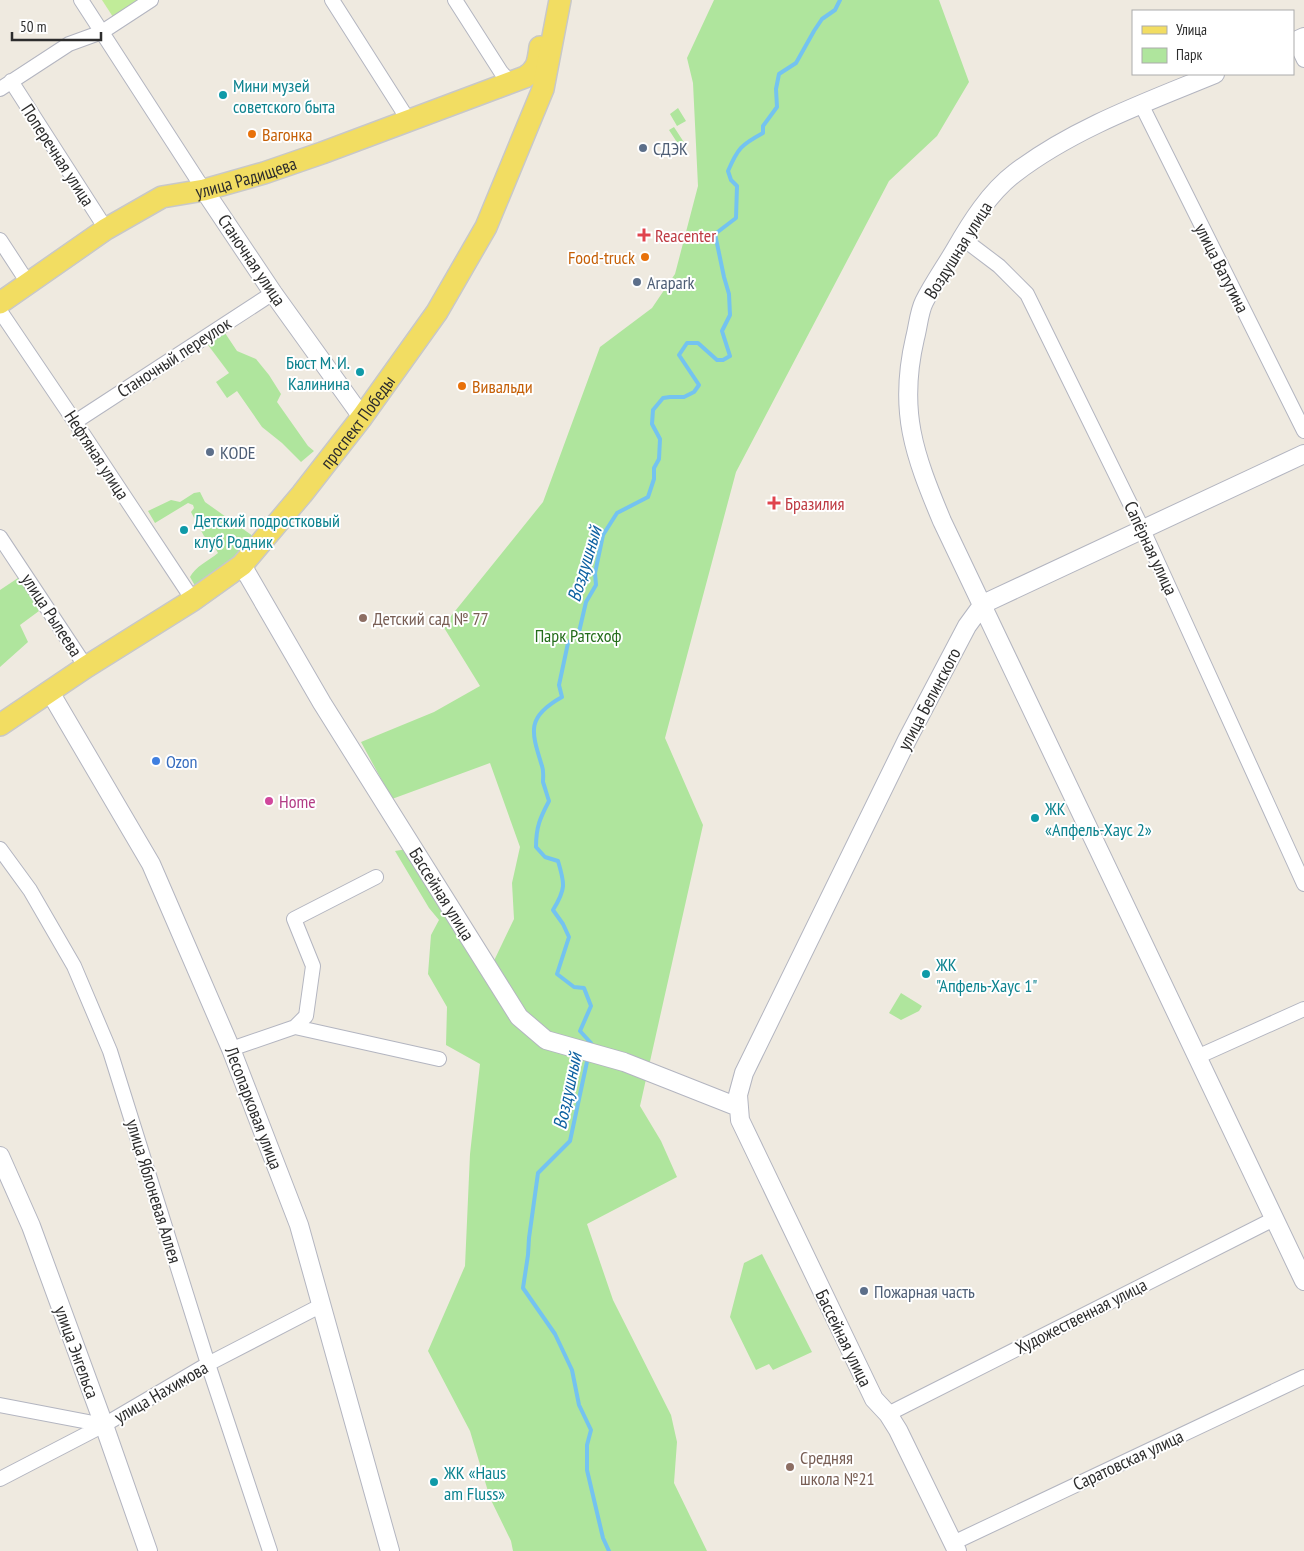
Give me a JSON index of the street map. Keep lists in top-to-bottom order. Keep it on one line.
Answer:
{"streets":{"main road":["улица Радищева","проспект Победы"],"street":["Поперечная улица","Воздушная улица","Станочная улица","улица Ватутина","Станочный переулок","Нефтяная улица","Сапёрная улица","улица Рылеева","улица Белинского","Бассейная улица","Лесопарковая улица","улица Яблоневая Аллея","Художественная улица","улица Энгельса","улица Нахимова","Саратовская улица"]},"crossings":[["Поперечная улица","улица Радищева"],["улица Радищева","Станочная улица"],["Воздушная улица","улица Ватутина"],["Воздушная улица","Сапёрная улица"],["Воздушная улица","улица Белинского"],["Воздушная улица","Художественная улица"],["Станочная улица","Станочный переулок"],["Станочная улица","проспект Победы"],["Станочный переулок","Нефтяная улица"],["проспект Победы","Нефтяная улица"],["проспект Победы","улица Рылеева"],["проспект Победы","Бассейная улица"],["проспект Победы","Лесопарковая улица"],["Сапёрная улица","улица Белинского"],["улица Белинского","Бассейная улица"],["Бассейная улица","Художественная улица"],["Бассейная улица","Саратовская улица"],["Лесопарковая улица","улица Нахимова"],["улица Яблоневая Аллея","улица Нахимова"],["улица Энгельса","улица Нахимова"]],"water":["Воздушный"],"parks":["Парк Ратсхоф"],"places":{"other":["Мини музей советского быта","Вагонка","СДЭК","Food-truck","Arapark","Бюст М. И. Калинина","Вивальди","KODE","Детский подростковый клуб Родник","Детский сад № 77","Ozon","Home","ЖК «Апфель-Хаус 2»","ЖК \"Апфель-Хаус 1\"","Пожарная часть","Средняя школа №21","ЖК «Haus am Fluss»"],"health":["Reacenter","Бразилия"]},"legend":["Улица","Парк"],"scale_bar":"50 m"}
